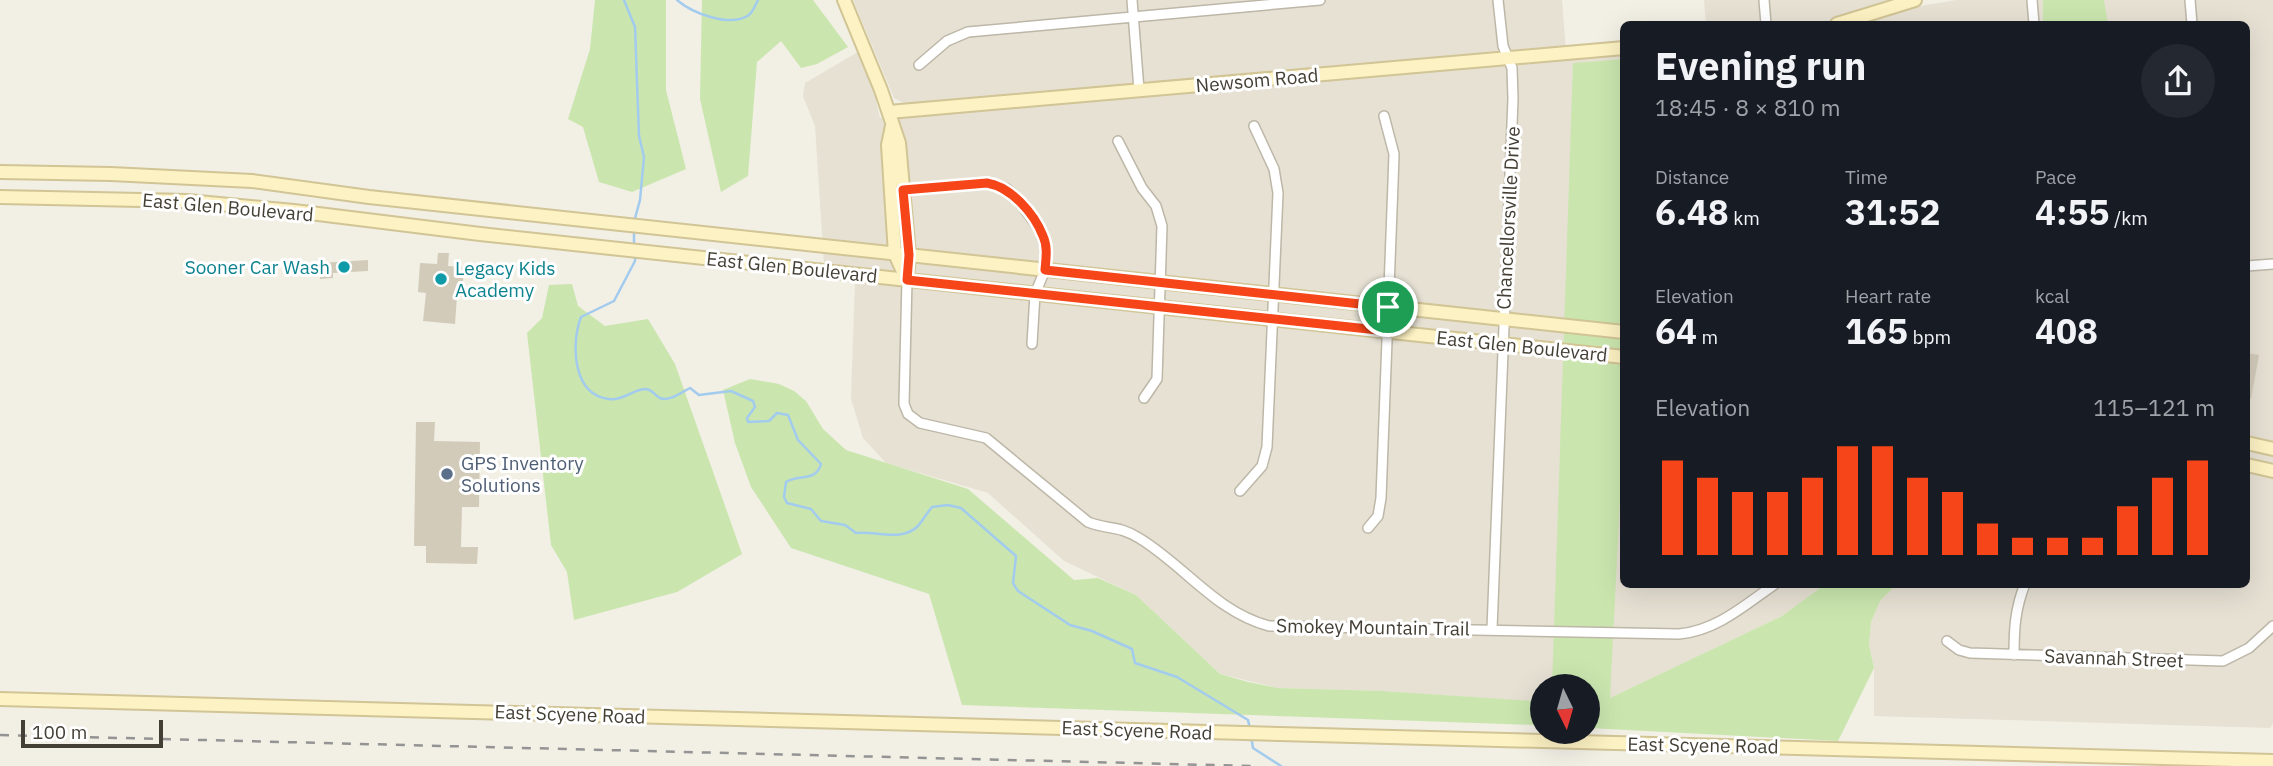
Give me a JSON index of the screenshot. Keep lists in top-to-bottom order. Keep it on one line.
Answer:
{"streets":{"street":["Newsom Road","East Glen Boulevard","Chancellorsville Drive","Smokey Mountain Trail","Savannah Street","East Scyene Road"]},"crossings":[["Newsom Road","Chancellorsville Drive"],["East Glen Boulevard","Chancellorsville Drive"],["East Glen Boulevard","Smokey Mountain Trail"],["Chancellorsville Drive","Smokey Mountain Trail"]],"places":["Sooner Car Wash","Legacy Kids Academy","GPS Inventory Solutions"],"scale_bar":"100 m","north":"bottom","page":{"heading":["Evening run","18:45 · 8 × 810 m"],"stats":[["Distance","6.48 km"],["Time","31:52"],["Pace","4:55 /km"],["Elevation","64 m"],["Heart rate","165 bpm"],["kcal","408"]],"chart":["Elevation","115–121 m"],"scale":"100 m"}}
